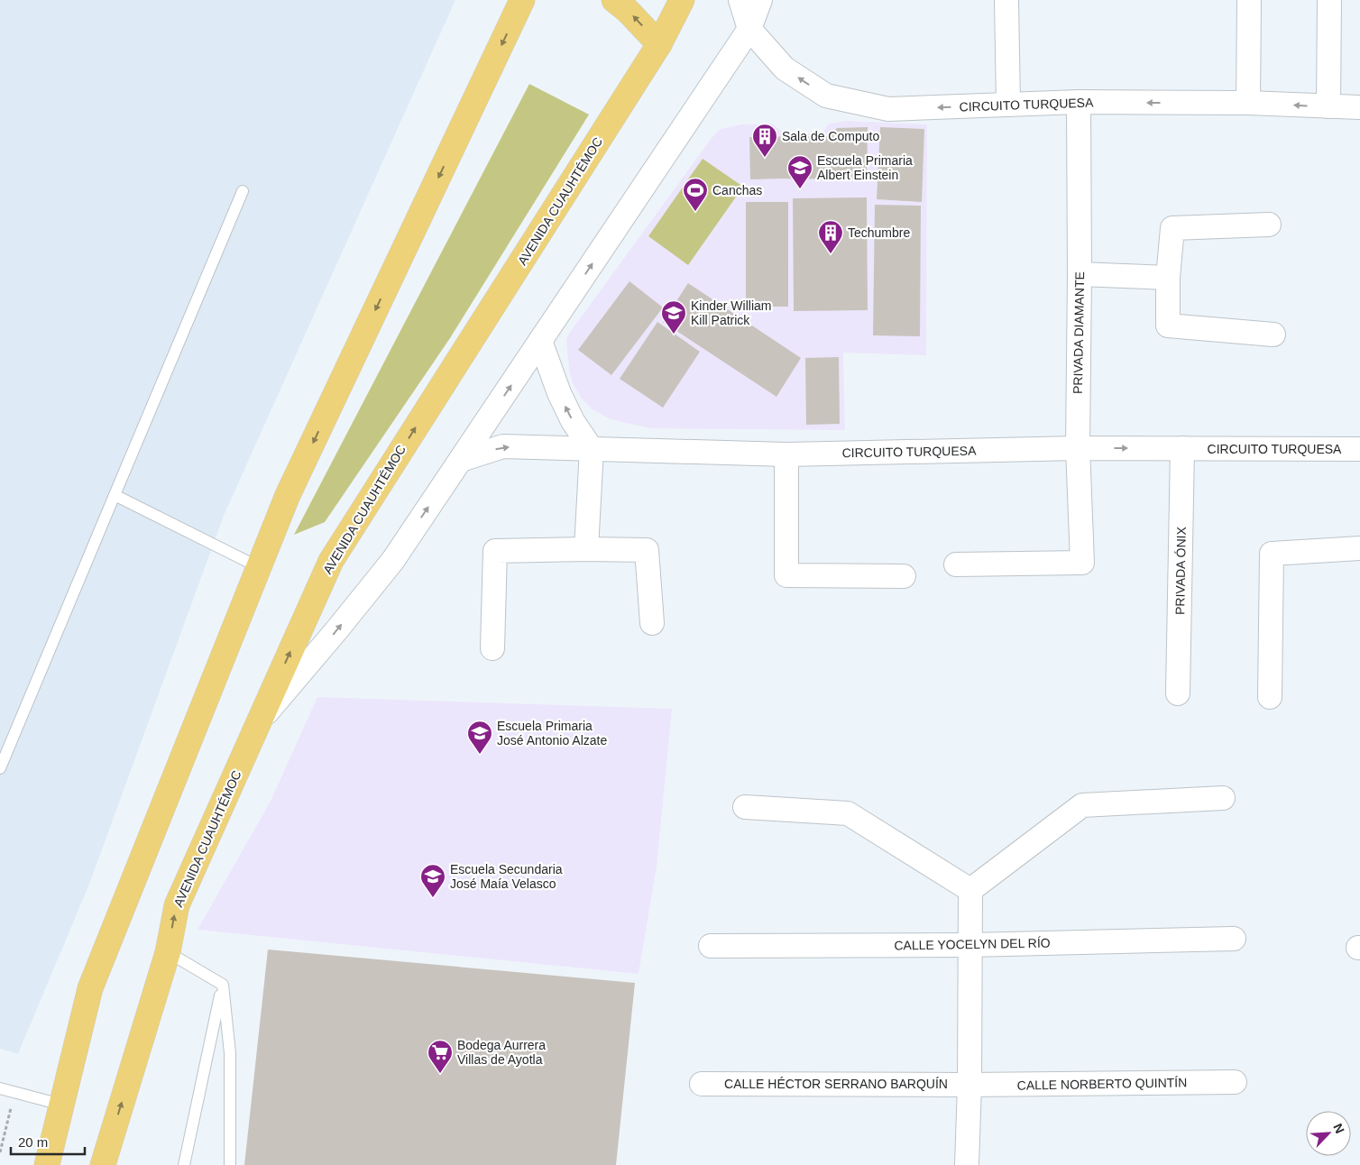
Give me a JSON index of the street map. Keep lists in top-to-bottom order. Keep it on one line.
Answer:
{"streets":{"main road":["AVENIDA CUAUHTÉMOC"],"street":["CIRCUITO TURQUESA","PRIVADA DIAMANTE","PRIVADA ÓNIX","CALLE YOCELYN DEL RÍO","CALLE HÉCTOR SERRANO BARQUÍN","CALLE NORBERTO QUINTÍN"]},"crossings":[["CIRCUITO TURQUESA","PRIVADA DIAMANTE"],["CIRCUITO TURQUESA","PRIVADA ÓNIX"],["CALLE HÉCTOR SERRANO BARQUÍN","CALLE NORBERTO QUINTÍN"]],"places":{"building":["Sala de Computo","Techumbre"],"school or university":["Escuela Primaria Albert Einstein","Kinder William Kill Patrick","Escuela Primaria José Antonio Alzate","Escuela Secundaria José Maía Velasco"],"sports":["Canchas"],"supermarket":["Bodega Aurrera Villas de Ayotla"]},"scale_bar":"20 m","north":"top right"}
